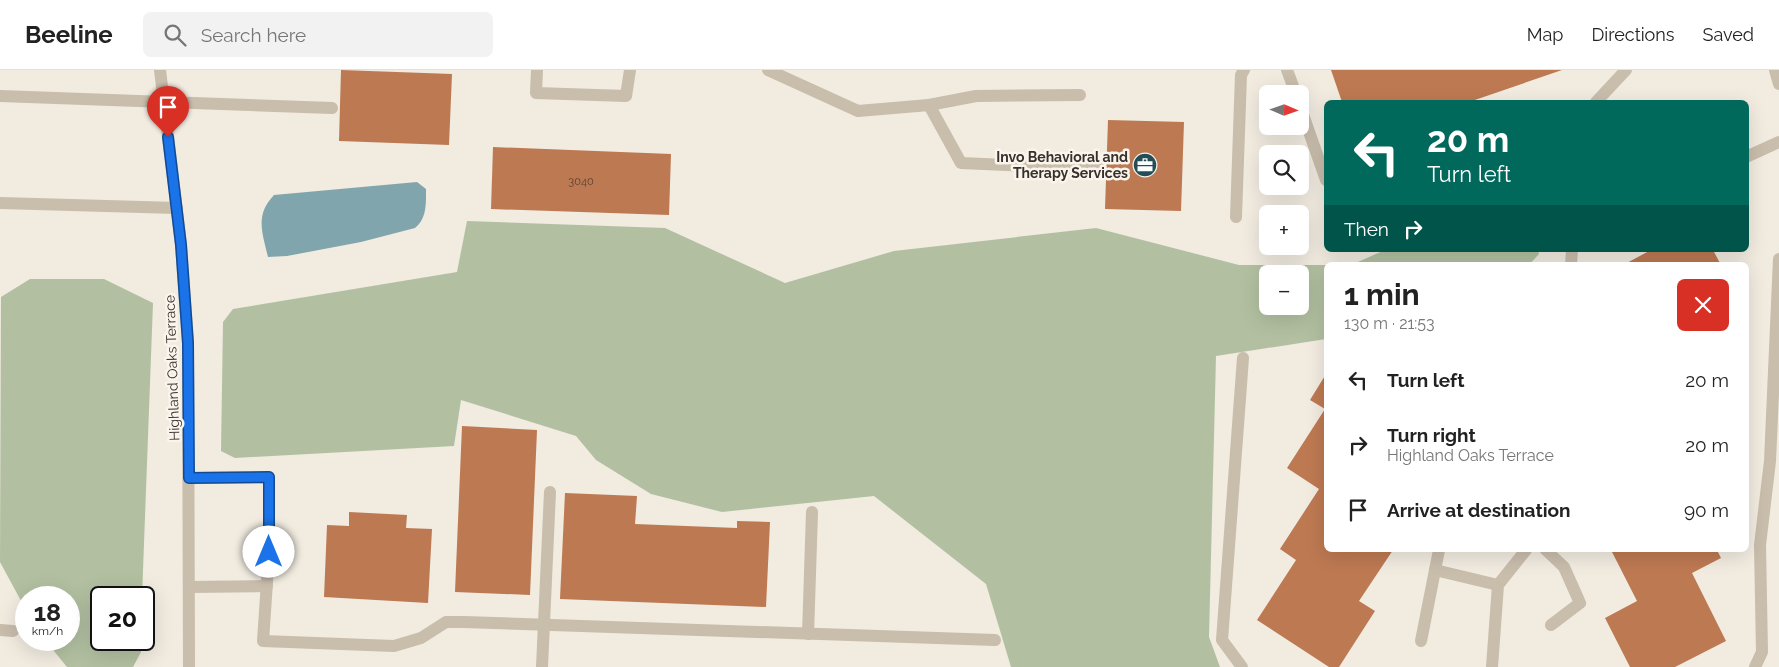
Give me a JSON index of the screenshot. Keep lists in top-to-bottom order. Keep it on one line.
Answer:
{"streets":{"street":["Highland Oaks Terrace"]},"places":{"office":["Invo Behavioral and Therapy Services"]},"house_numbers":["3040"],"north":"right","page":{"header":"Beeline","search":"Search here","nav":["Map","Directions","Saved"],"map_buttons":["+","−"],"turn":["20 m","Turn left"],"then":"Then","heading":["1 min","130 m · 21:53"],"list":[{"name":"Turn left","value":"20 m"},{"name":"Turn right","note":"Highland Oaks Terrace","value":"20 m"},{"name":"Arrive at destination","value":"90 m"}],"speed":"18 km/h","limit":"20"}}
